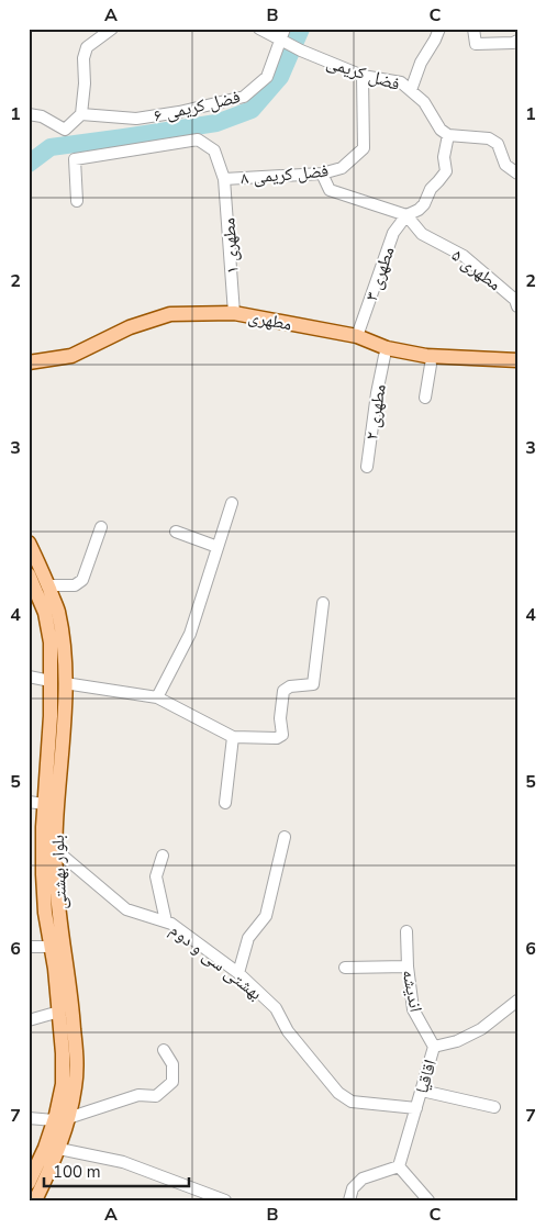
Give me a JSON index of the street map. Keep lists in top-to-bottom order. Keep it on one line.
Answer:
{"streets":{"main road":["مطهری","بلوار بهشتی"],"street":["فضل کریمی","فضل کریمی ۶","فضل کریمی ۸","مطهری ۱","مطهری ۵","مطهری ۳","مطهری ۲","بهشتی سی و دوم","اندیشه","اقاقیا"]},"crossings":[["فضل کریمی","فضل کریمی ۶"],["فضل کریمی","فضل کریمی ۸"],["فضل کریمی","مطهری ۳"],["فضل کریمی ۸","مطهری ۱"],["مطهری ۱","مطهری"],["مطهری ۵","مطهری ۳"],["مطهری ۳","مطهری"],["مطهری","مطهری ۲"],["بلوار بهشتی","بهشتی سی و دوم"],["بهشتی سی و دوم","اقاقیا"],["اندیشه","اقاقیا"]],"scale_bar":"100 m","grid":{"columns":["A","B","C"],"rows":["1","2","3","4","5","6","7"]}}
